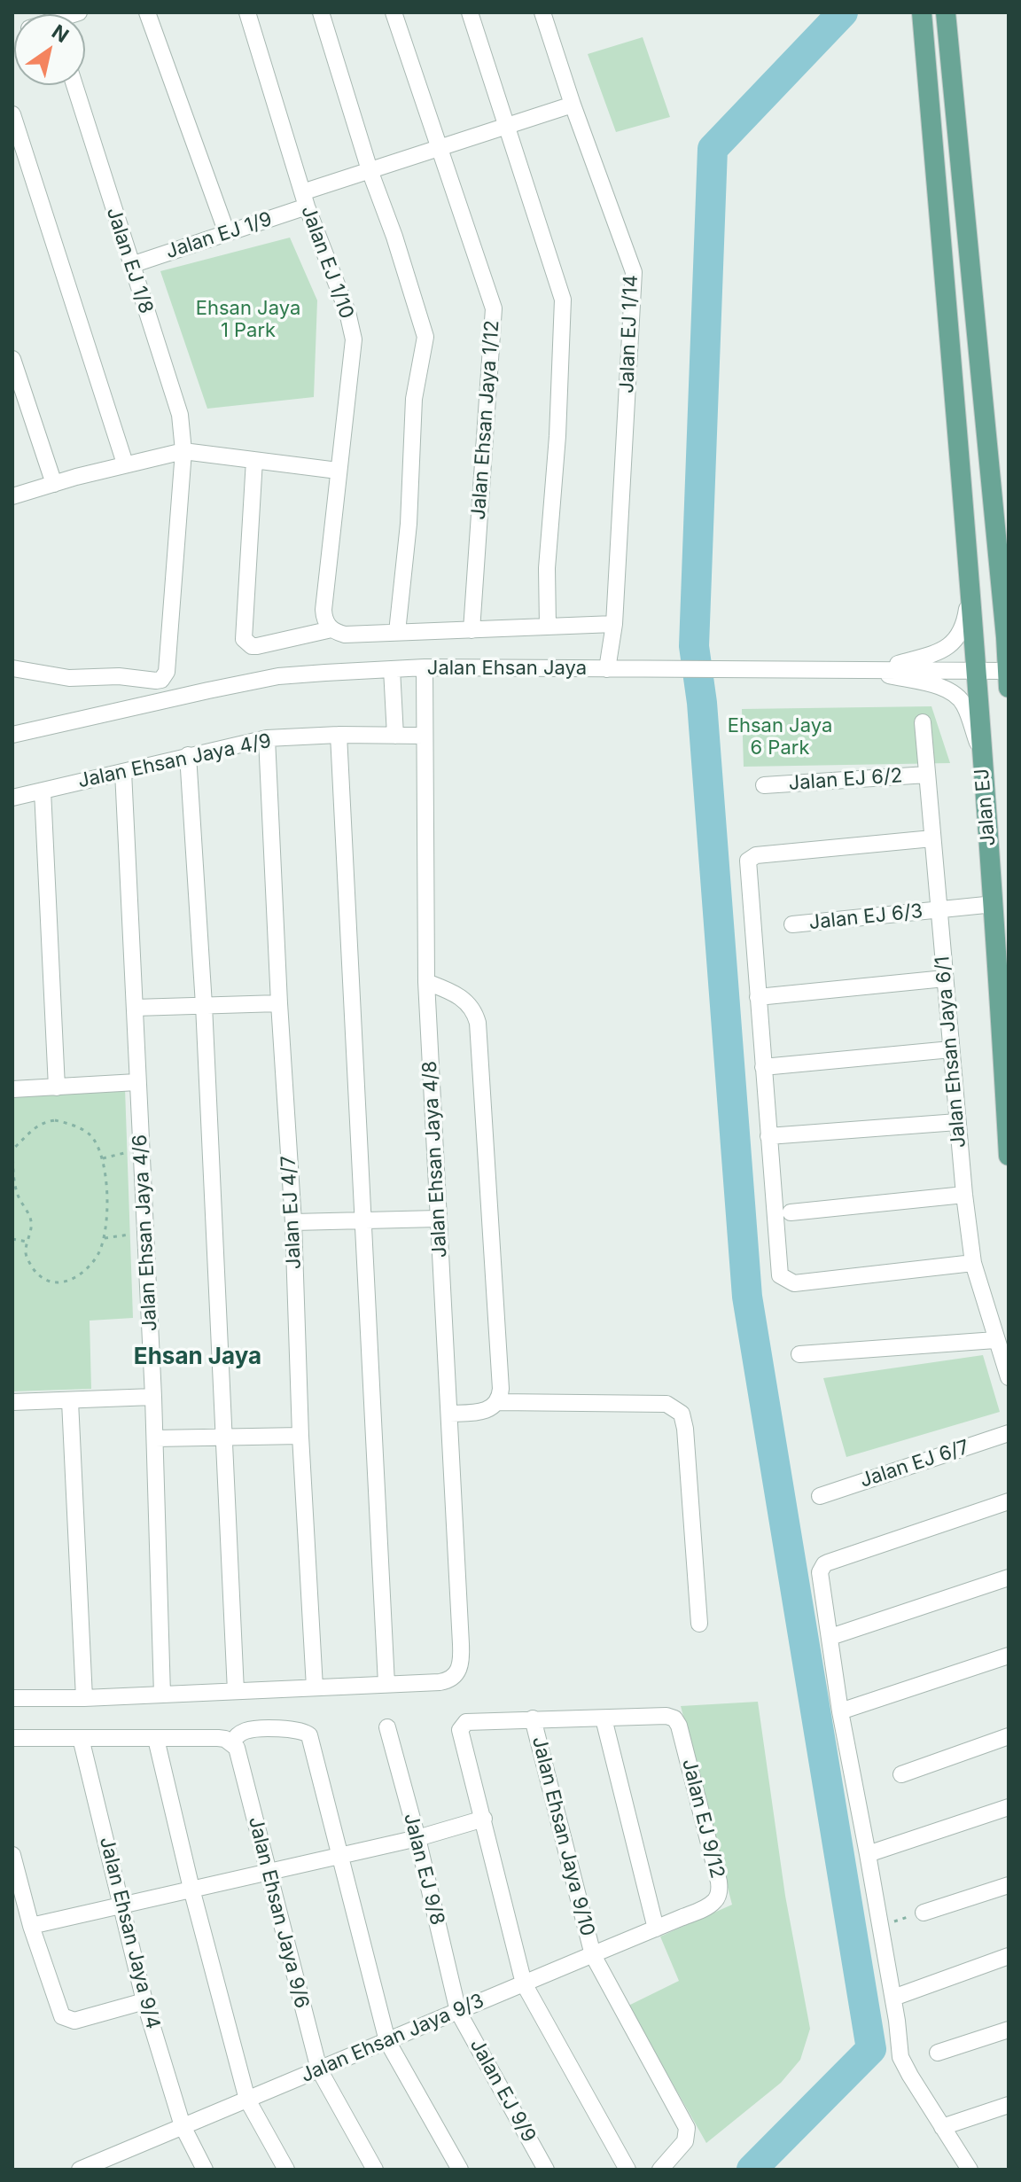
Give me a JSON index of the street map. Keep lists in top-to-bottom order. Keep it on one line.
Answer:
{"streets":{"main road":["Jalan EJ"],"street":["Jalan EJ 1/9","Jalan EJ 1/8","Jalan EJ 1/10","Jalan EJ 1/14","Jalan Ehsan Jaya 1/12","Jalan Ehsan Jaya","Jalan Ehsan Jaya 4/9","Jalan EJ 6/2","Jalan EJ 6/3","Jalan Ehsan Jaya 6/1","Jalan Ehsan Jaya 4/8","Jalan EJ 4/7","Jalan Ehsan Jaya 4/6","Jalan EJ 6/7","Jalan EJ 9/12","Jalan Ehsan Jaya 9/10","Jalan EJ 9/8","Jalan Ehsan Jaya 9/6","Jalan Ehsan Jaya 9/4","Jalan Ehsan Jaya 9/3","Jalan EJ 9/9"]},"crossings":[["Jalan EJ 1/9","Jalan EJ 1/8"],["Jalan EJ 1/9","Jalan EJ 1/10"],["Jalan EJ 1/9","Jalan EJ 1/14"],["Jalan EJ 1/9","Jalan Ehsan Jaya 1/12"],["Jalan EJ 1/14","Jalan Ehsan Jaya"],["Jalan Ehsan Jaya","Jalan EJ"],["Jalan Ehsan Jaya","Jalan Ehsan Jaya 4/8"],["Jalan Ehsan Jaya 4/9","Jalan Ehsan Jaya 4/8"],["Jalan Ehsan Jaya 4/9","Jalan EJ 4/7"],["Jalan Ehsan Jaya 4/9","Jalan Ehsan Jaya 4/6"],["Jalan EJ 6/2","Jalan Ehsan Jaya 6/1"],["Jalan EJ","Jalan EJ 6/3"],["Jalan EJ 6/3","Jalan Ehsan Jaya 6/1"],["Jalan EJ 9/12","Jalan Ehsan Jaya 9/3"],["Jalan Ehsan Jaya 9/10","Jalan Ehsan Jaya 9/3"],["Jalan EJ 9/8","Jalan Ehsan Jaya 9/3"],["Jalan EJ 9/8","Jalan EJ 9/9"],["Jalan Ehsan Jaya 9/6","Jalan Ehsan Jaya 9/3"],["Jalan Ehsan Jaya 9/4","Jalan Ehsan Jaya 9/3"],["Jalan Ehsan Jaya 9/3","Jalan EJ 9/9"]],"districts":["Ehsan Jaya"],"parks":["Ehsan Jaya 1 Park","Ehsan Jaya 6 Park"],"north":"top right"}
